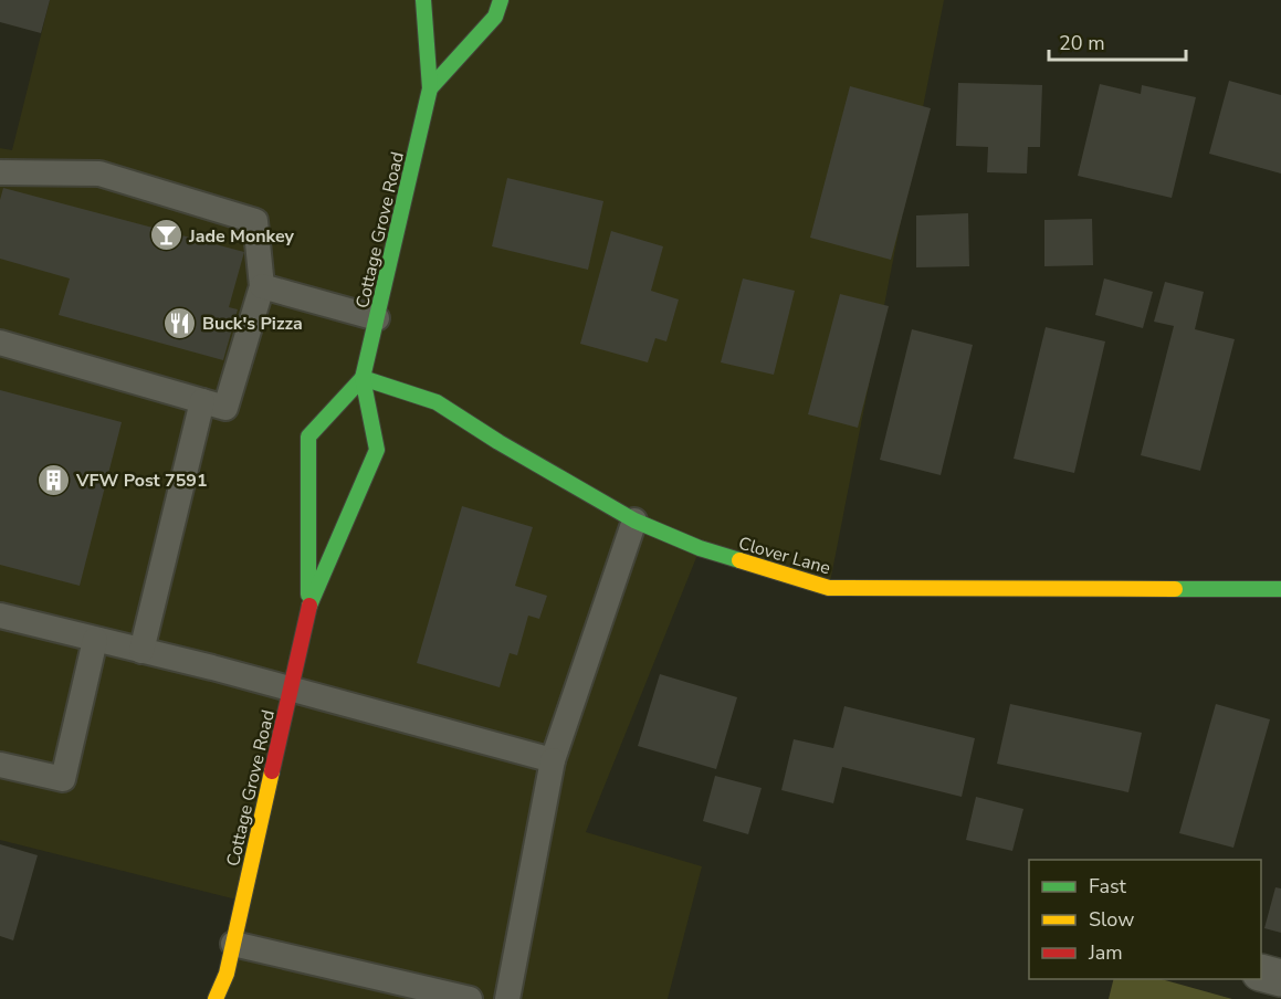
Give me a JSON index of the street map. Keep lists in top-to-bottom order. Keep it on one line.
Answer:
{"streets":{"street":["Cottage Grove Road","Clover Lane"]},"crossings":[["Cottage Grove Road","Clover Lane"]],"places":{"bar":["Jade Monkey"],"restaurant":["Buck's Pizza"],"building":["VFW Post 7591"]},"legend":["Fast","Slow","Jam"],"scale_bar":"20 m"}
